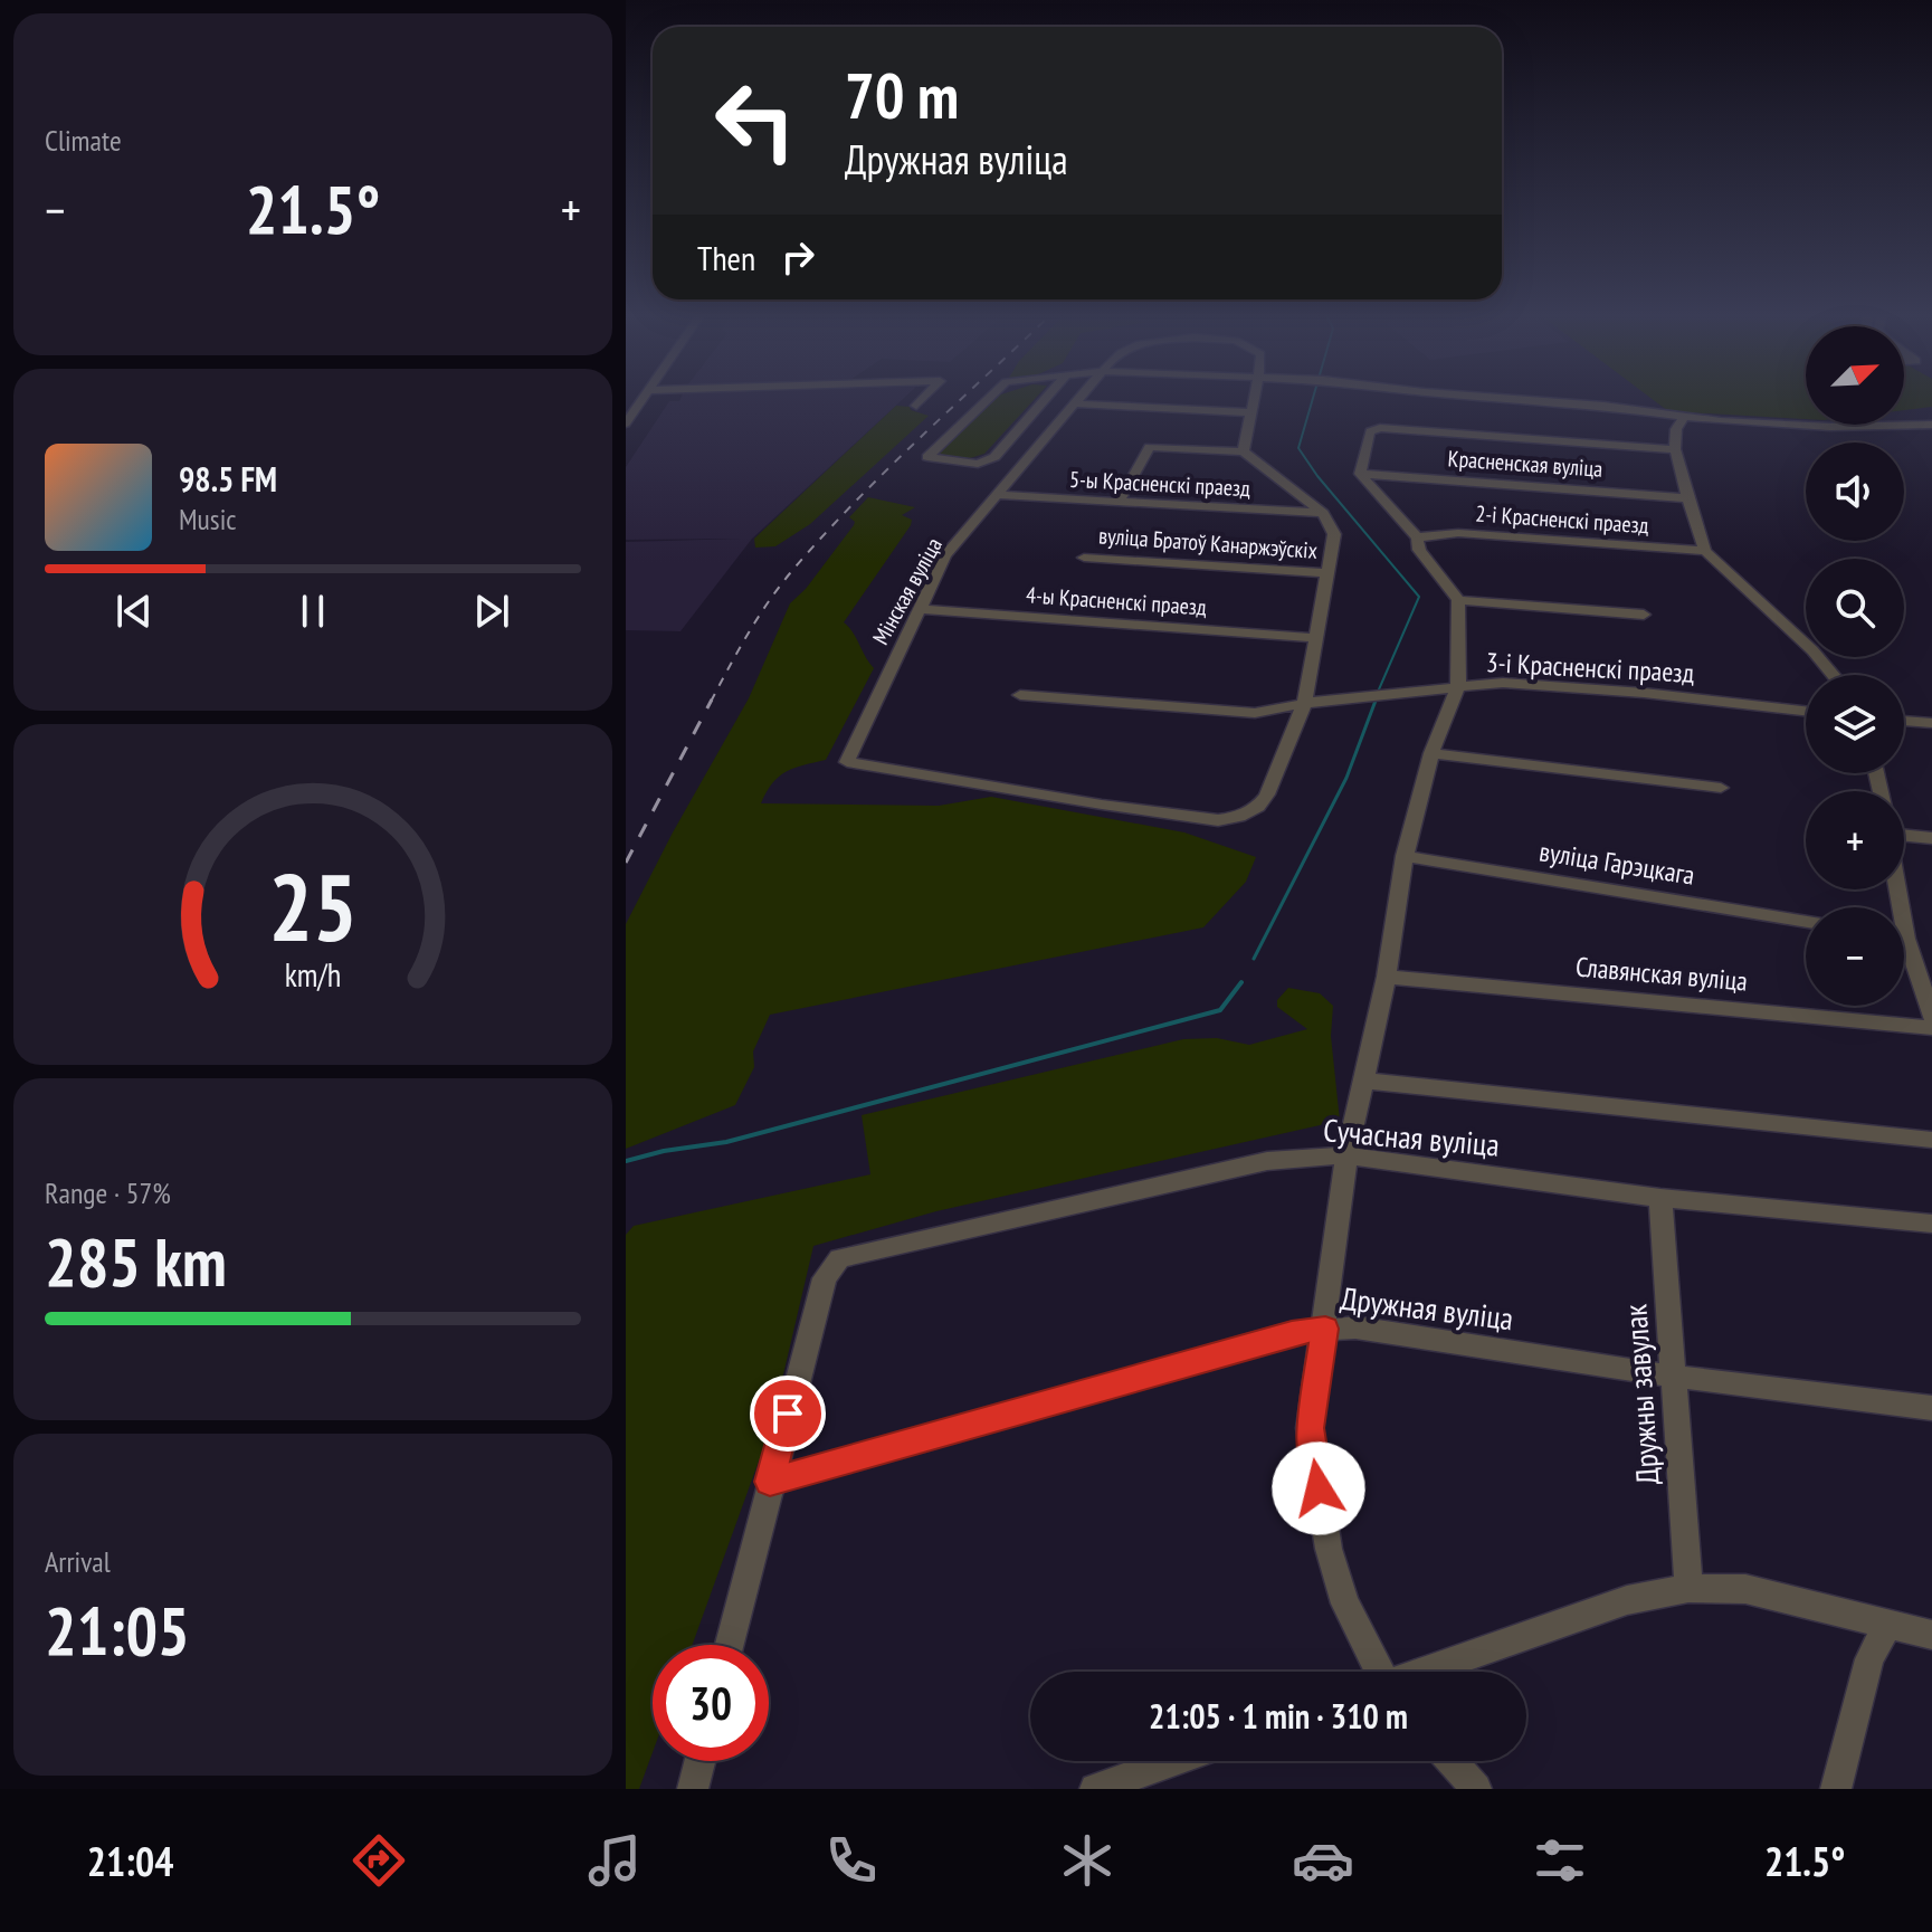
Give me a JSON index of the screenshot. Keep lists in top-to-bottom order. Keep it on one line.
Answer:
{"streets":{"street":["Красненская вуліца","5-ы Красненскі праезд","2-і Красненскі праезд","вуліца Братоў Канаржэўскіх","Мінская вуліца","4-ы Красненскі праезд","3-і Красненскі праезд","вуліца Гарэцкага","Славянская вуліца","Сучасная вуліца","Дружная вуліца","Дружны завулак"]},"crossings":[["5-ы Красненскі праезд","вуліца Братоў Канаржэўскіх"],["5-ы Красненскі праезд","Мінская вуліца"],["вуліца Братоў Канаржэўскіх","Мінская вуліца"],["вуліца Братоў Канаржэўскіх","4-ы Красненскі праезд"],["вуліца Братоў Канаржэўскіх","3-і Красненскі праезд"],["Мінская вуліца","4-ы Красненскі праезд"],["Сучасная вуліца","Дружная вуліца"],["Сучасная вуліца","Дружны завулак"],["Дружная вуліца","Дружны завулак"]],"north":"top right","page":{"tile":["Climate",["Range · 57%","285 km"],["Arrival","21:05"]],"turn":["70 m","Дружная вуліца"],"heat":["−","21.5°","+"],"then":"Then","map_buttons":["+","−"],"song":["98.5 FM","Music"],"limit":"30","trip":"21:05 · 1 min · 310 m","tabs":["21:04","21.5°"],"gauge":["25","km/h"]}}
